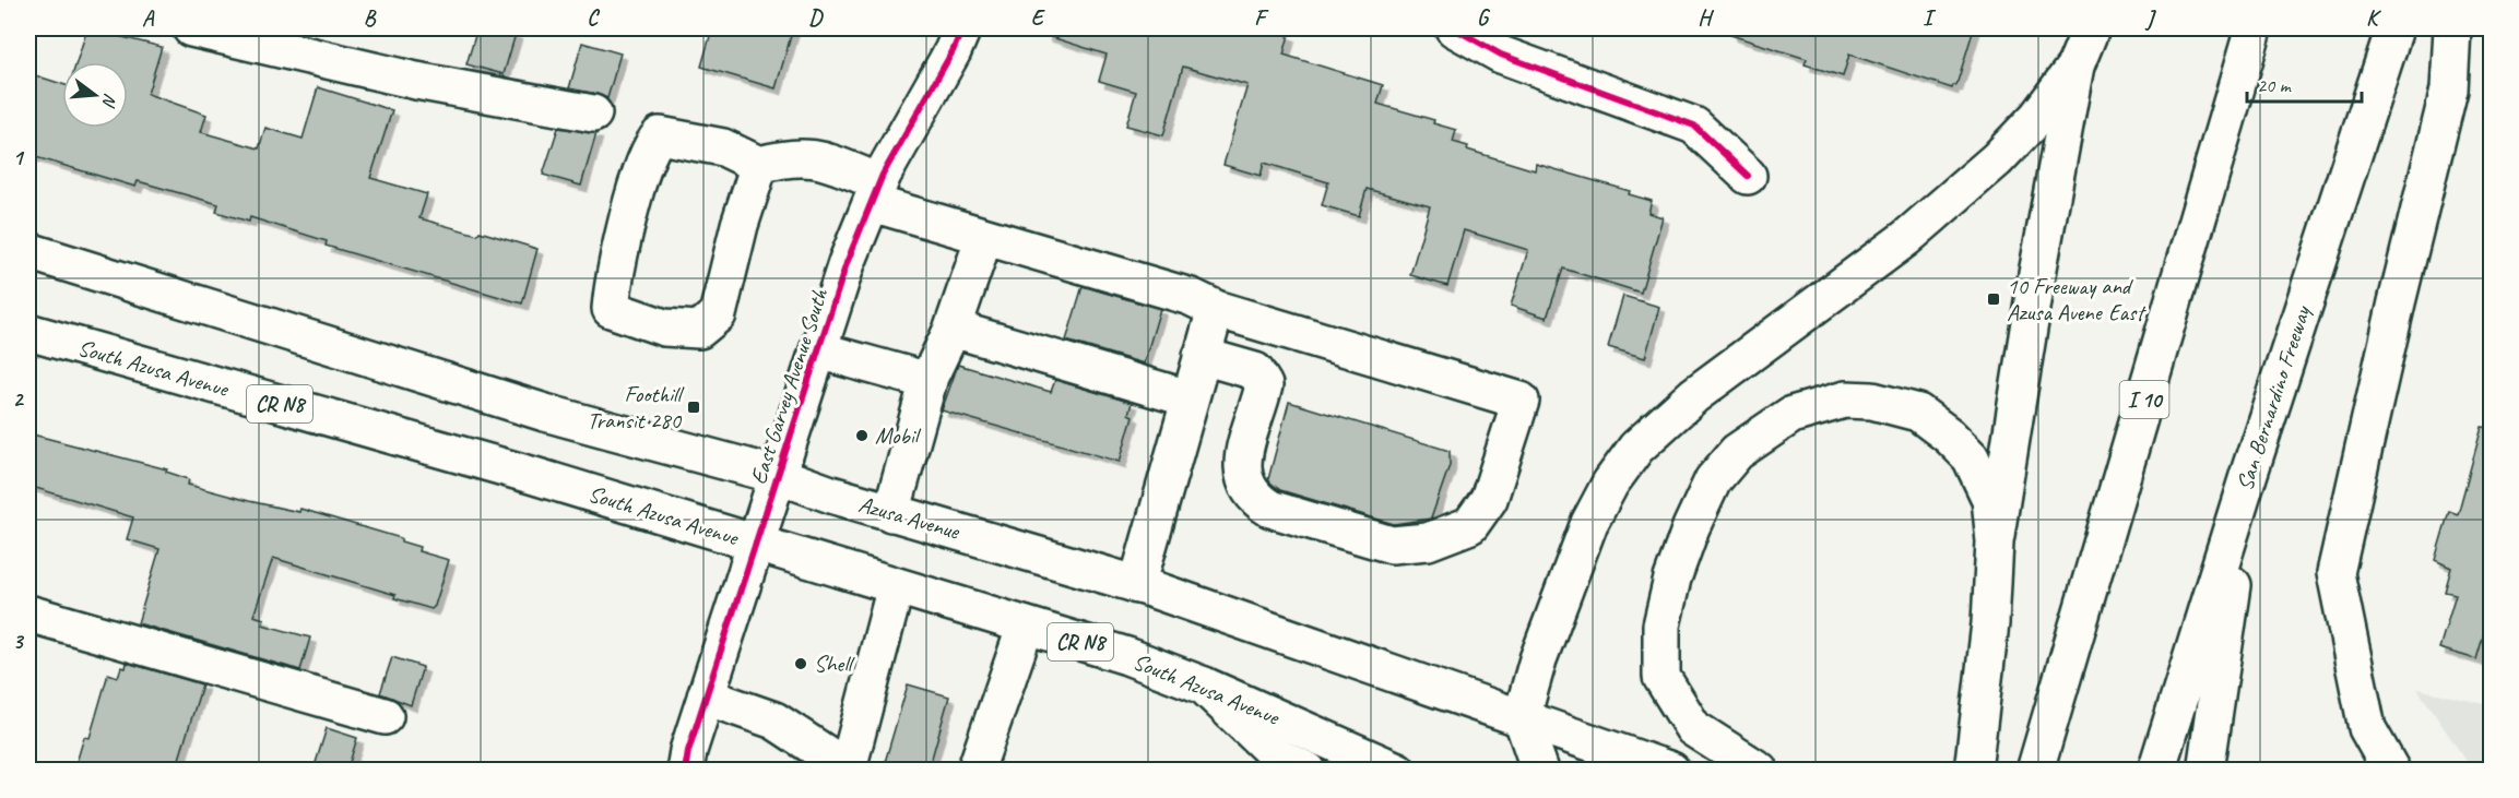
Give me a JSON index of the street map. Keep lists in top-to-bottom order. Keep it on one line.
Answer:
{"streets":{"main road":["South Azusa Avenue","East Garvey Avenue South","San Bernardino Freeway","I 10","CR N8","Azusa Avenue"]},"crossings":[["South Azusa Avenue","East Garvey Avenue South"],["East Garvey Avenue South","Azusa Avenue"]],"places":{"transit":["10 Freeway and Azusa Avene East","Foothill Transit 280"],"other":["Mobil","Shell"]},"scale_bar":"20 m","north":"right","grid":{"columns":["A","B","C","D","E","F","G","H","I","J","K"],"rows":["1","2","3"]}}
